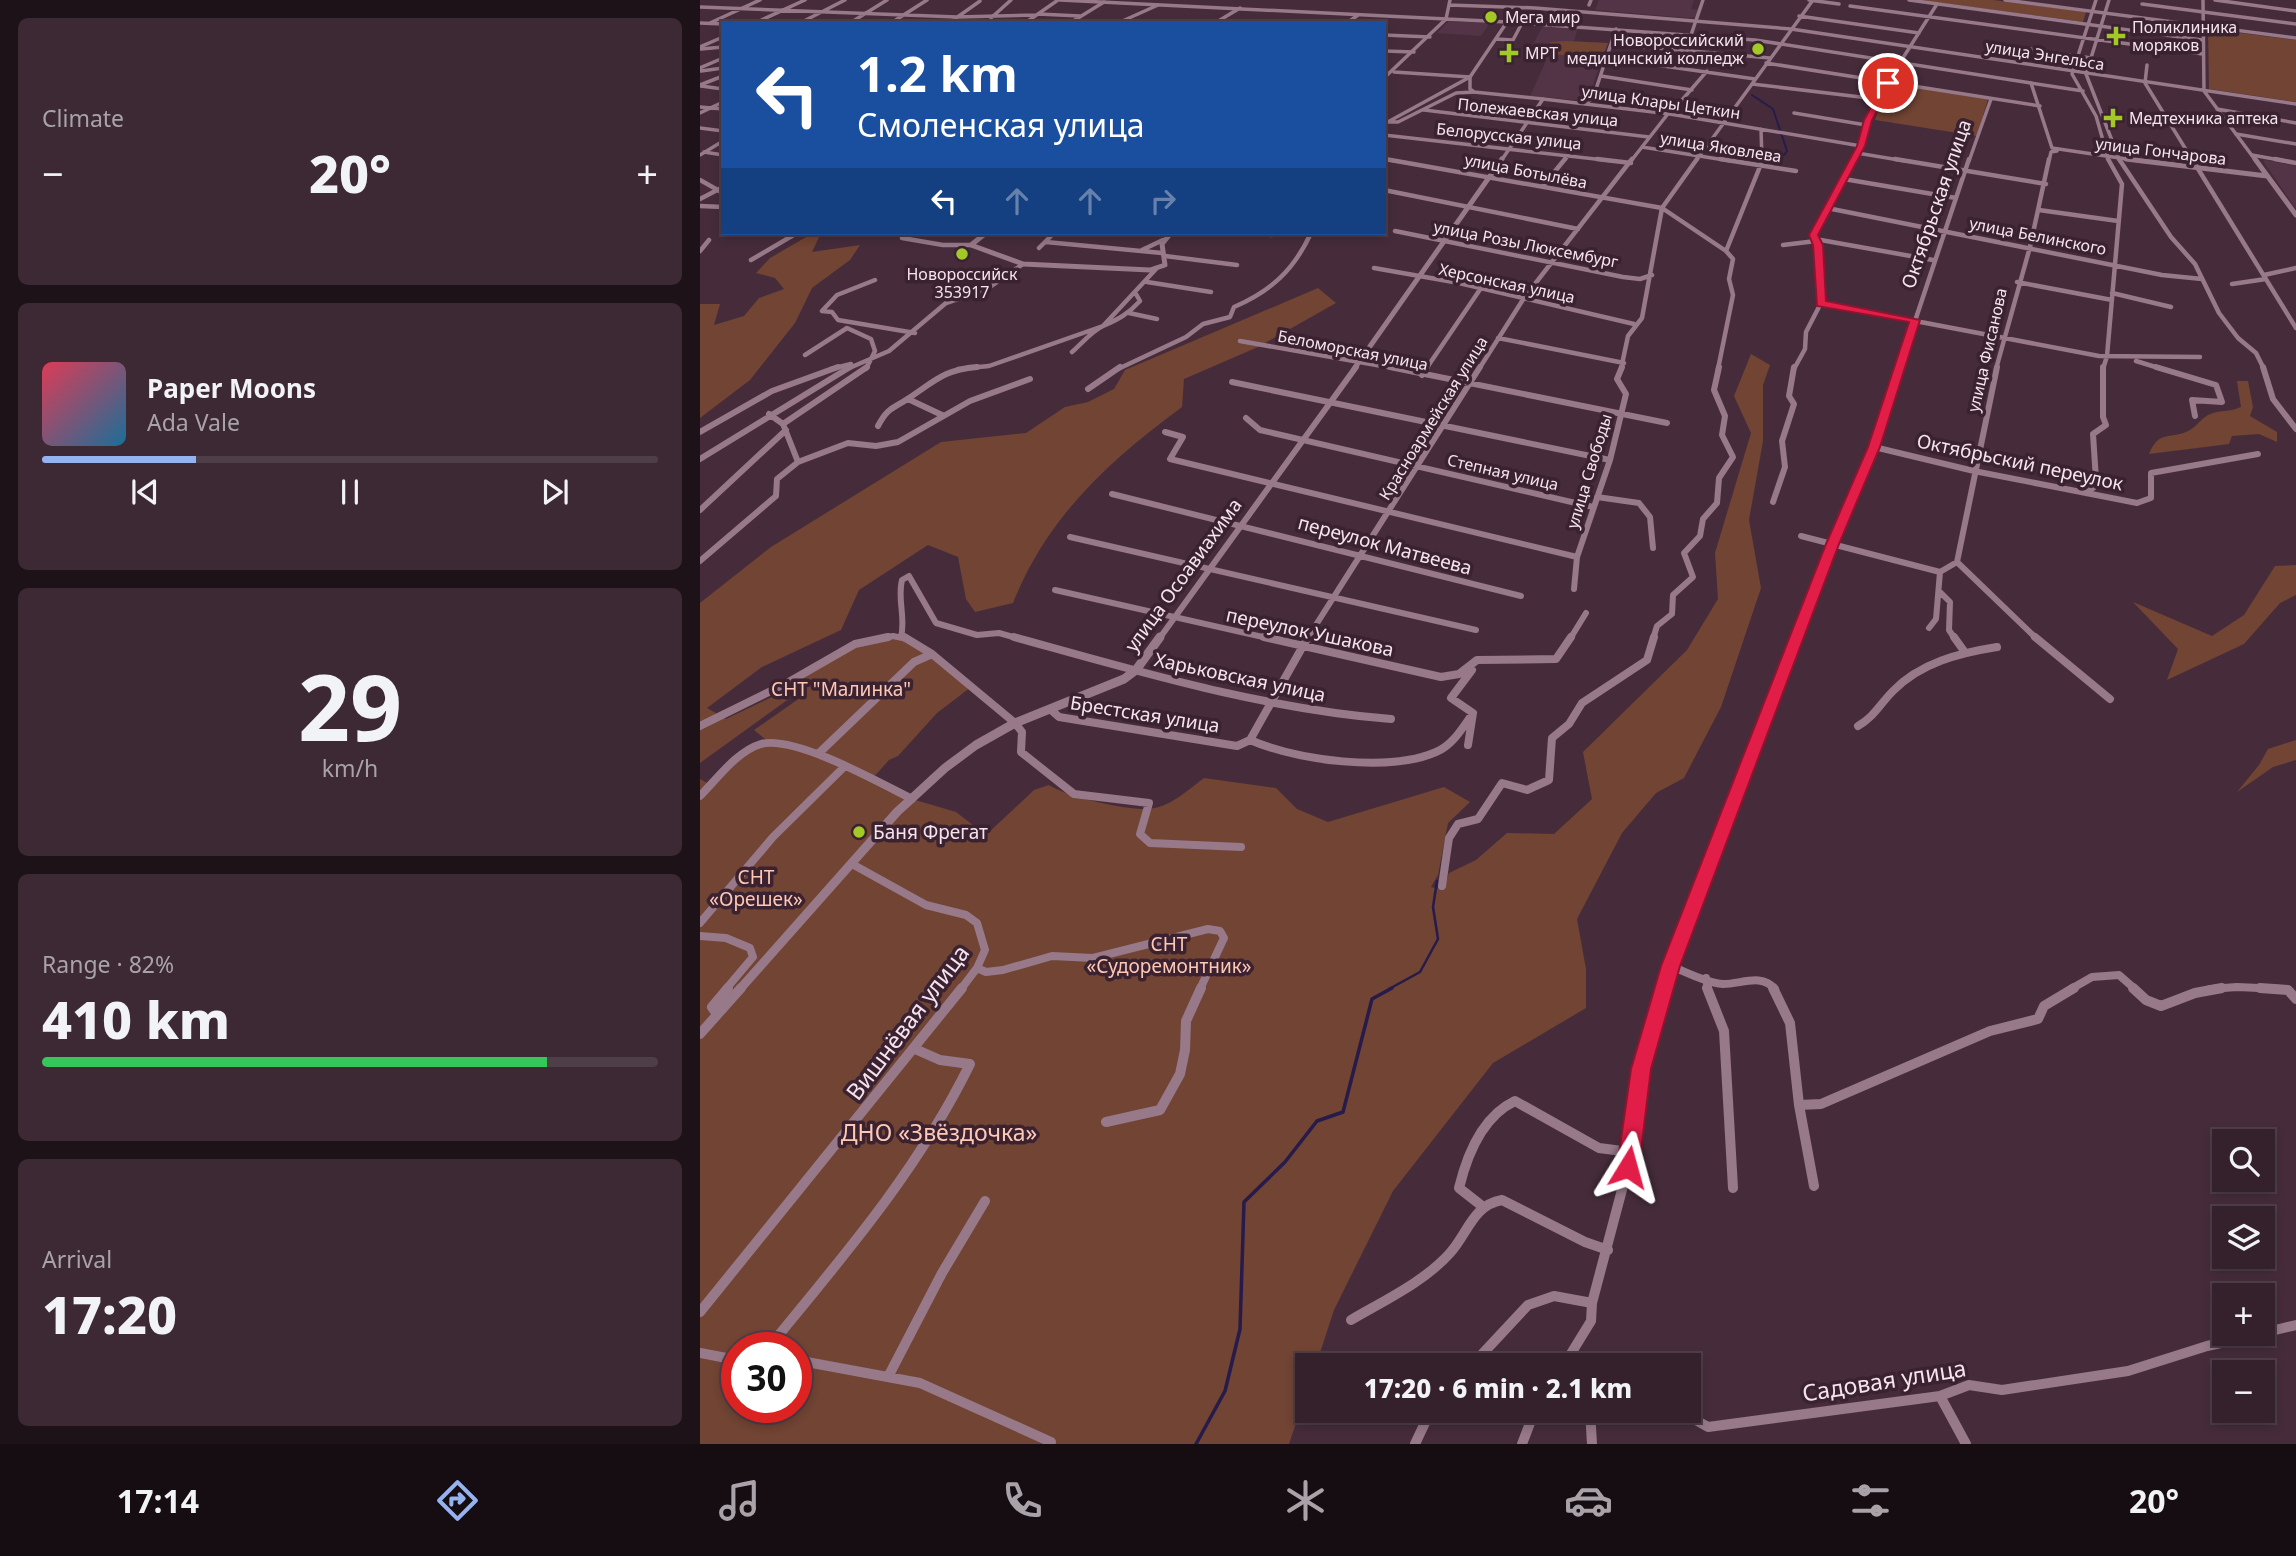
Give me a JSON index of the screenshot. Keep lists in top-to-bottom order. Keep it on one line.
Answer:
{"streets":{"street":["улица Энгельса","улица Клары Цеткин","Полежаевская улица","Белорусская улица","улица Яковлева","улица Гончарова","улица Ботылёва","Октябрьская улица","улица Белинского","улица Розы Люксембург","Херсонская улица","Беломорская улица","улица Фисанова","Красноармейская улица","Октябрьский переулок","улица Свободы","Степная улица","переулок Матвеева","улица Осоавиахима","переулок Ушакова","Харьковская улица","Брестская улица","Вишнёвая улица","Садовая улица"]},"crossings":[["улица Энгельса","улица Свободы"],["улица Клары Цеткин","Красноармейская улица"],["улица Клары Цеткин","улица Свободы"],["улица Клары Цеткин","улица Осоавиахима"],["Полежаевская улица","Красноармейская улица"],["Полежаевская улица","улица Осоавиахима"],["Белорусская улица","Красноармейская улица"],["Белорусская улица","улица Осоавиахима"],["улица Яковлева","Красноармейская улица"],["улица Яковлева","улица Свободы"],["улица Гончарова","улица Фисанова"],["улица Ботылёва","Красноармейская улица"],["улица Ботылёва","улица Свободы"],["улица Ботылёва","улица Осоавиахима"],["Октябрьская улица","улица Белинского"],["Октябрьская улица","Октябрьский переулок"],["улица Белинского","улица Фисанова"],["улица Розы Люксембург","Красноармейская улица"],["улица Розы Люксембург","улица Свободы"],["улица Розы Люксембург","улица Осоавиахима"],["Херсонская улица","Красноармейская улица"],["Херсонская улица","улица Свободы"],["Херсонская улица","улица Осоавиахима"],["Беломорская улица","Красноармейская улица"],["Беломорская улица","улица Свободы"],["Беломорская улица","улица Осоавиахима"],["улица Фисанова","Октябрьский переулок"],["Красноармейская улица","Степная улица"],["Красноармейская улица","переулок Матвеева"],["Красноармейская улица","переулок Ушакова"],["Красноармейская улица","Харьковская улица"],["Красноармейская улица","Брестская улица"],["улица Свободы","Степная улица"],["Степная улица","улица Осоавиахима"],["переулок Матвеева","улица Осоавиахима"],["улица Осоавиахима","переулок Ушакова"],["улица Осоавиахима","Харьковская улица"],["улица Осоавиахима","Брестская улица"],["улица Осоавиахима","Вишнёвая улица"]],"parks":["СНТ \"Малинка\"","СНТ «Орешек»","СНТ «Судоремонтник»","ДНО «Звёздочка»"],"places":{"other":["Мега мир","Новороссийский медицинский колледж","Новороссийск 353917","Баня Фрегат"],"health":["Поликлиника моряков","МРТ","Медтехника аптека"]},"page":{"tile":["Climate",["29","km/h"],["Range · 82%","410 km"],["Arrival","17:20"]],"turn":["1.2 km","Смоленская улица"],"heat":["−","20°","+"],"song":["Paper Moons","Ada Vale"],"map_buttons":["+","−"],"limit":"30","trip":"17:20 · 6 min · 2.1 km","tabs":["17:14","20°"]}}
